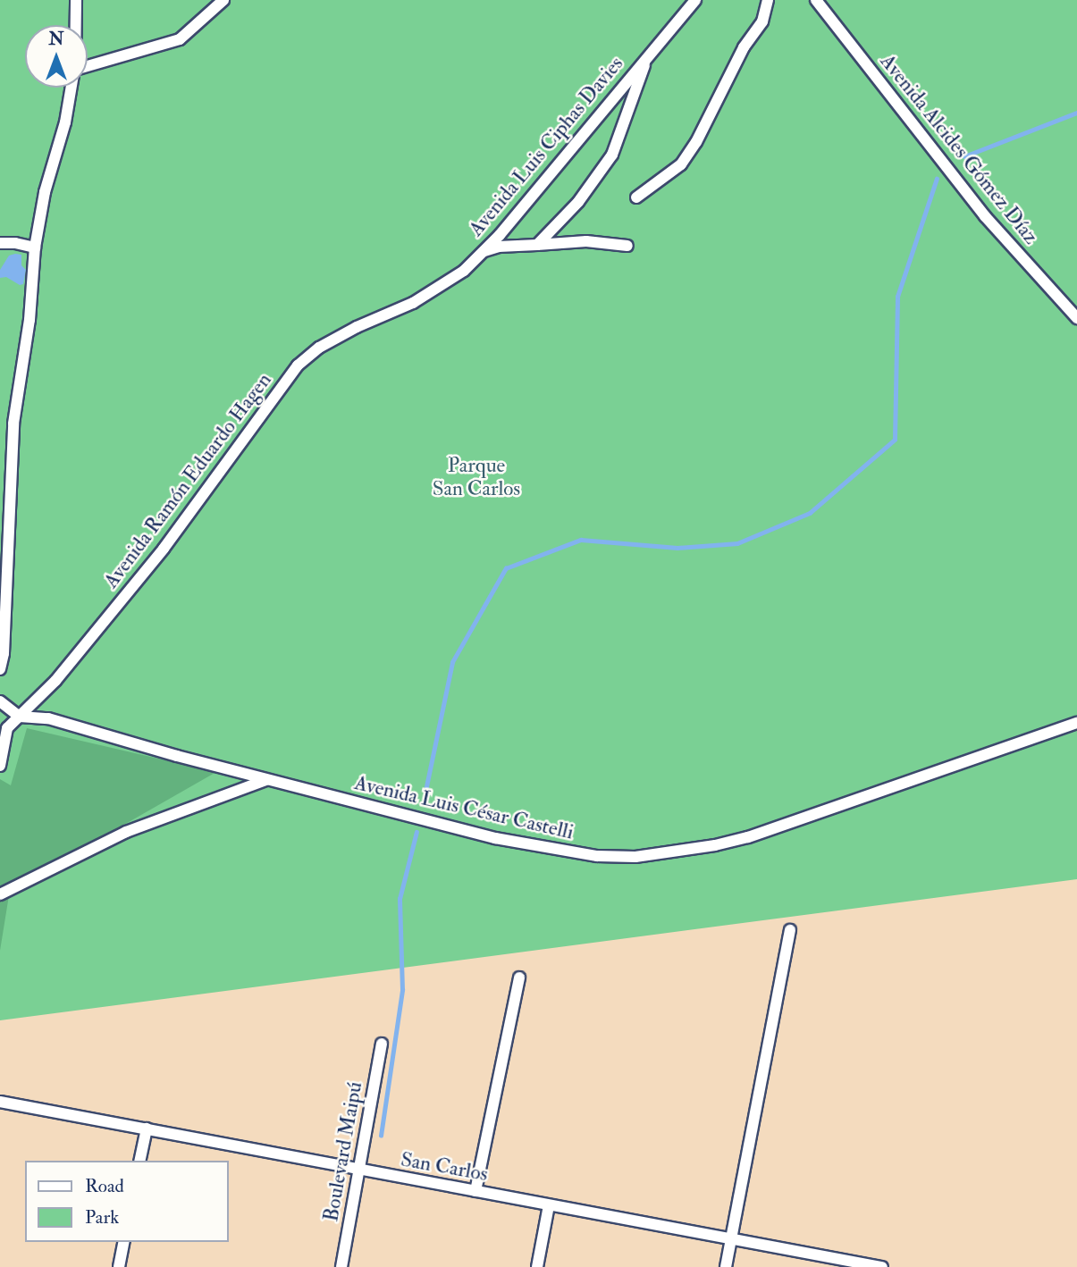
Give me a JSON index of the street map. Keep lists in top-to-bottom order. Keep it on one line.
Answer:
{"streets":{"street":["Avenida Luis Ciphas Davies","Avenida Alcides Gómez Díaz","Avenida Ramón Eduardo Hagen","Avenida Luis César Castelli","Boulevard Maipú","San Carlos"]},"crossings":[["Avenida Luis Ciphas Davies","Avenida Ramón Eduardo Hagen"],["Avenida Ramón Eduardo Hagen","Avenida Luis César Castelli"],["Boulevard Maipú","San Carlos"]],"parks":["Parque San Carlos"],"legend":["Road","Park"],"north":"top"}
